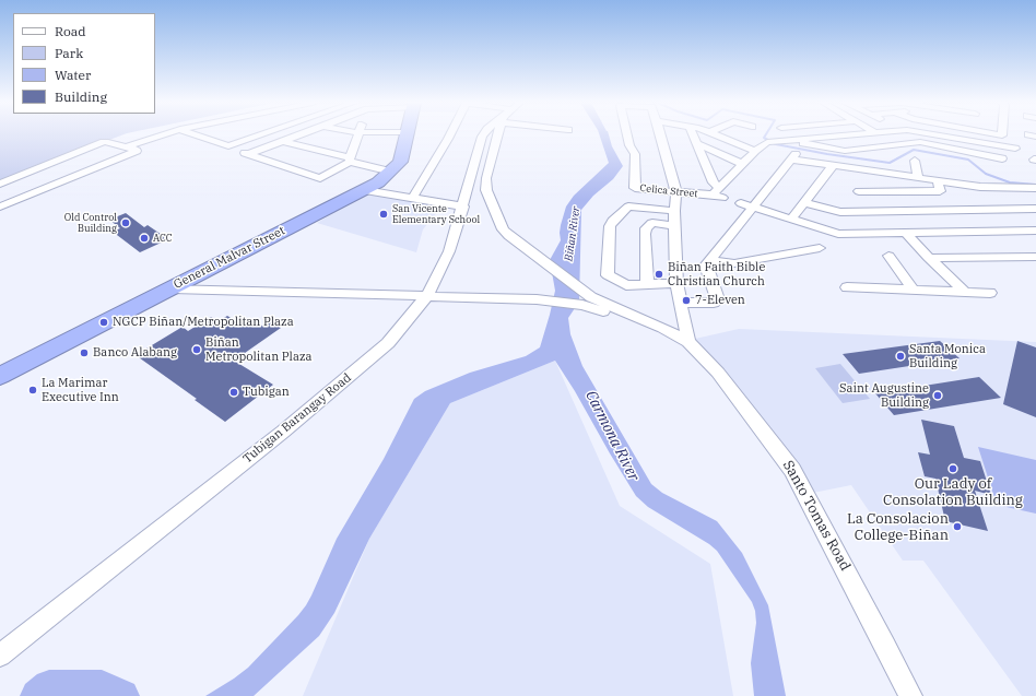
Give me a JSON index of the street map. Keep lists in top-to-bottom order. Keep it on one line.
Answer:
{"streets":{"highway":["General Malvar Street"],"street":["Celica Street","Tubigan Barangay Road","Santo Tomas Road"]},"water":["Biñan River","Carmona River"],"places":["San Vicente Elementary School","Old Control Building","ACC","Biñan Faith Bible Christian Church","7-Eleven","NGCP Biñan/Metropolitan Plaza","Biñan Metropolitan Plaza","Banco Alabang","Santa Monica Building","La Marimar Executive Inn","Tubigan","Saint Augustine Building","Our Lady of Consolation Building","La Consolacion College-Biñan"],"legend":["Road","Park","Water","Building"]}
